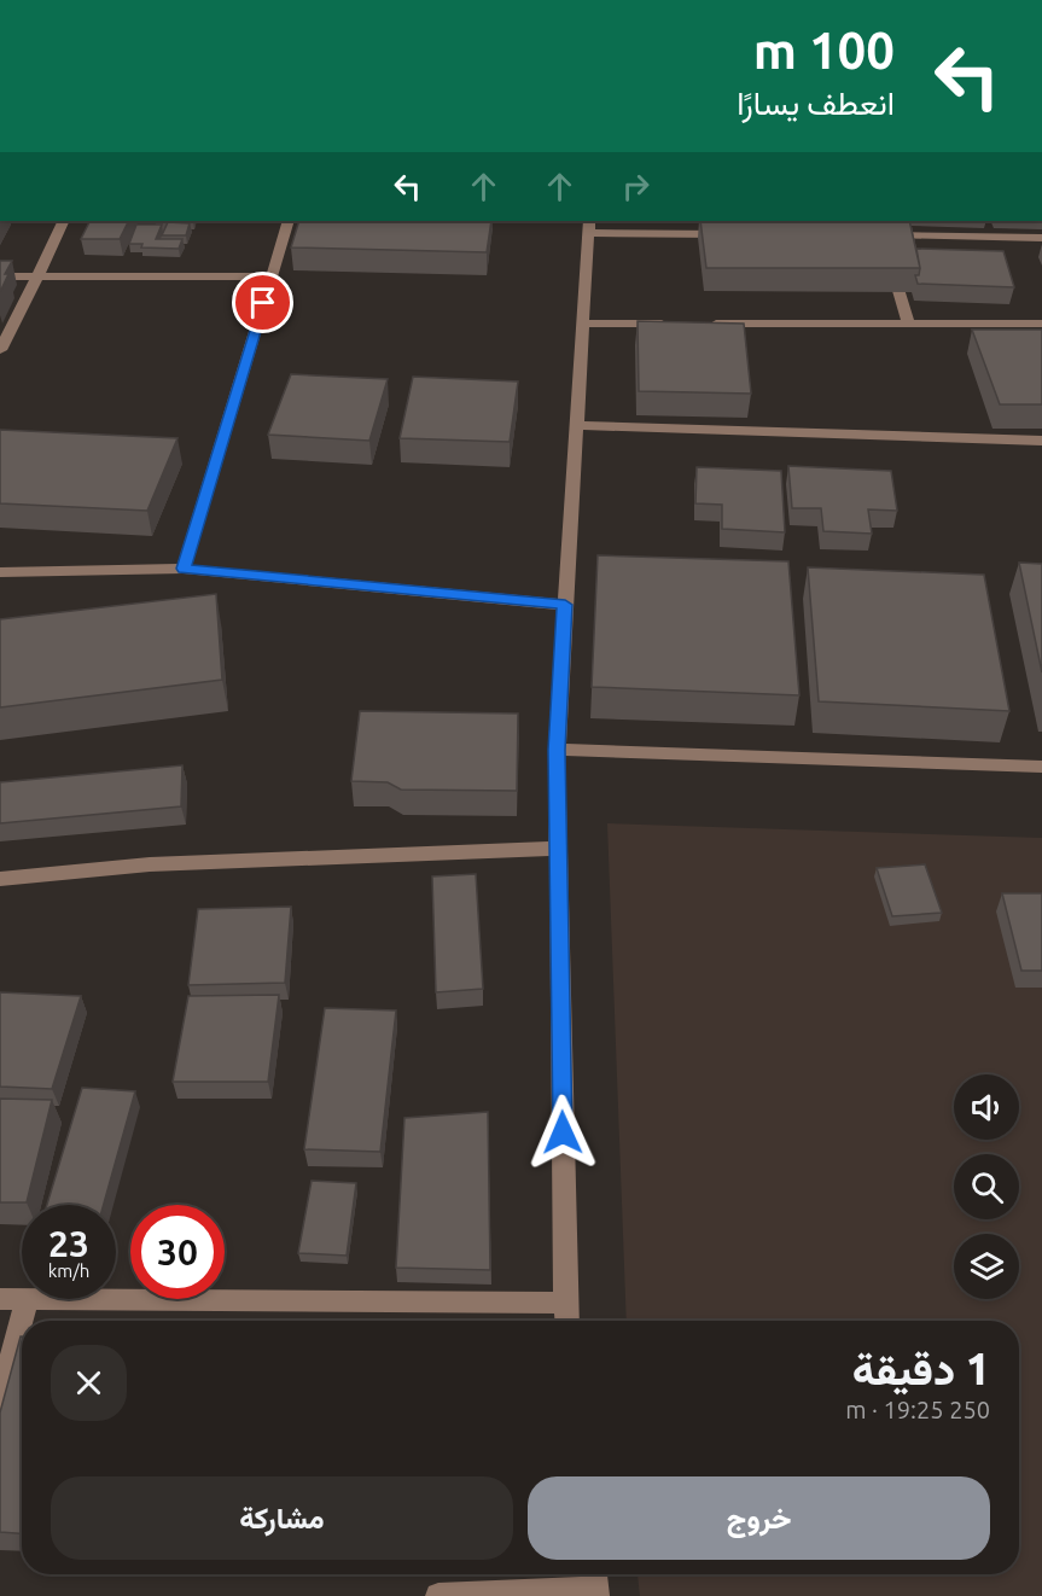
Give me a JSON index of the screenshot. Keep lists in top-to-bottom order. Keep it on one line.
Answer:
{"page":{"turn":["100 m","انعطف يسارًا"],"speed":"23 km/h","limit":"30","heading":["1 دقيقة","250 m · 19:25"],"buttons":["خروج","مشاركة"]}}
